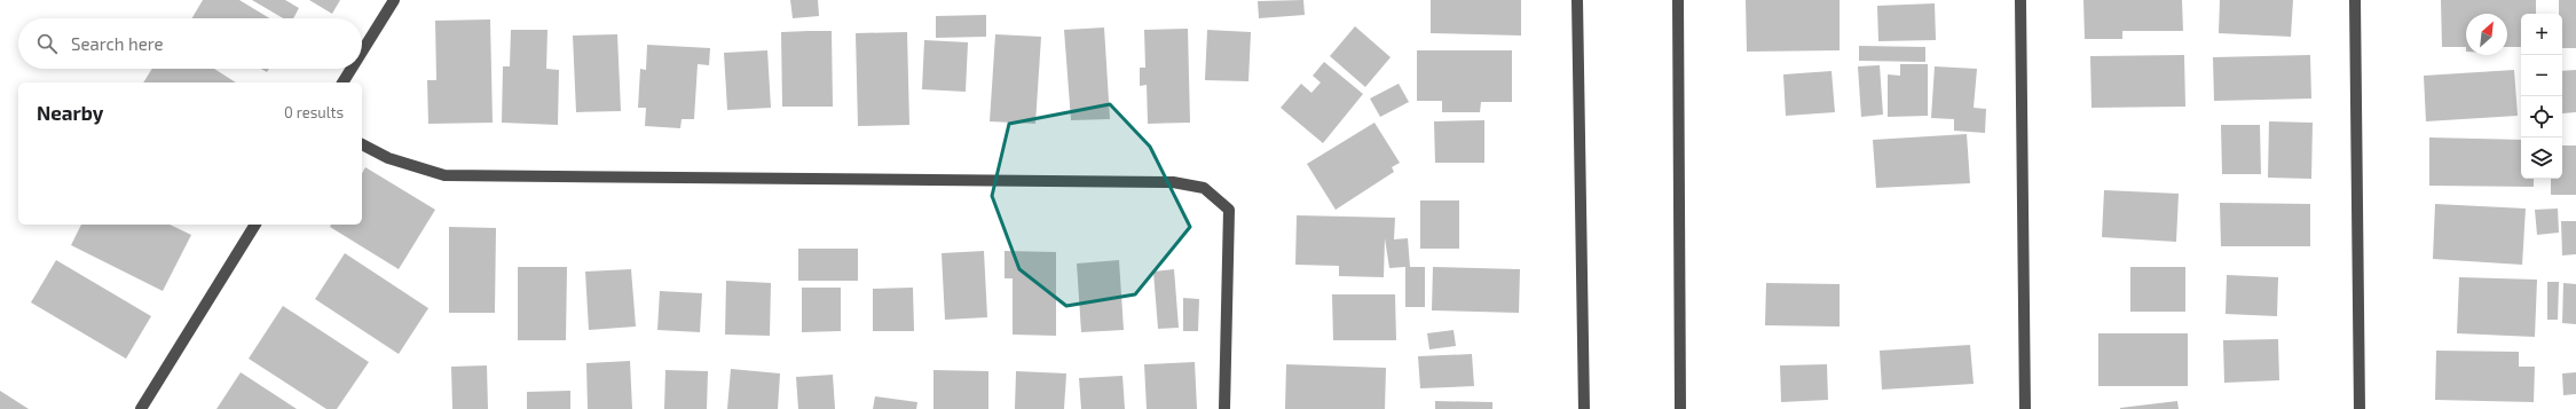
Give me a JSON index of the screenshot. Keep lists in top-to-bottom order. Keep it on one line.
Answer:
{"north":"top right","page":{"map_buttons":["+","−"],"search":"Search here","heading":["Nearby","0 results"]}}
